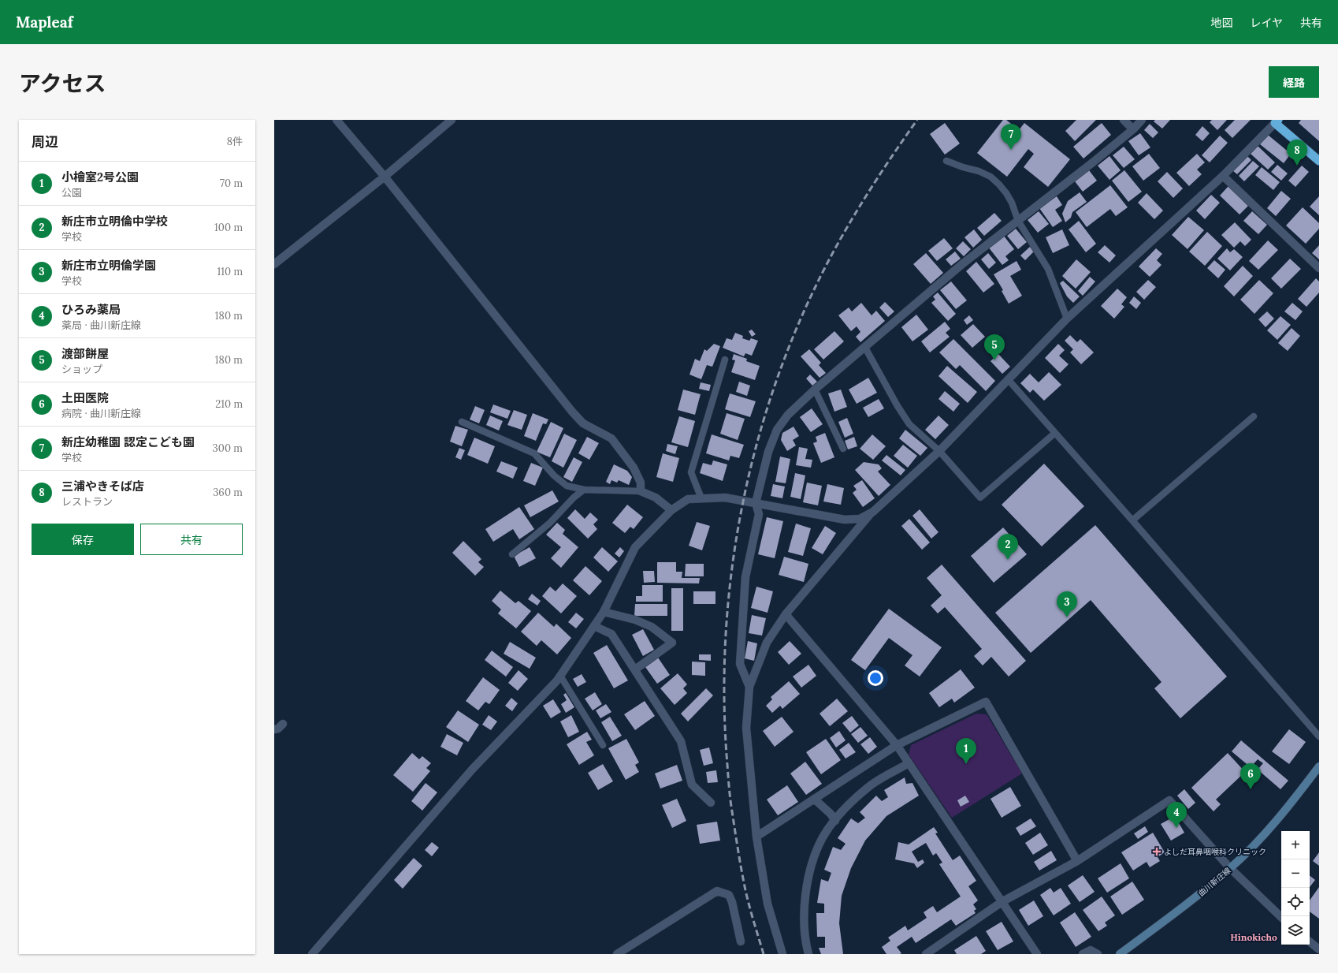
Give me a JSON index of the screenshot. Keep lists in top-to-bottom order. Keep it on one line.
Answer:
{"streets":{"main road":["曲川新庄線"]},"districts":["Hinokicho"],"places":{"health":["よしだ耳鼻咽喉科クリニック"]},"page":{"header":"Mapleaf","nav":["地図","レイヤ","共有"],"title":"アクセス","buttons":["経路",["保存","共有"]],"heading":["周辺","8件"],"pins":["7","8","5","2","3","1","6","4"],"list":[{"mark":"1","name":"小檜室2号公園","note":"公園","value":"70 m"},{"mark":"2","name":"新庄市立明倫中学校","note":"学校","value":"100 m"},{"mark":"3","name":"新庄市立明倫学園","note":"学校","value":"110 m"},{"mark":"4","name":"ひろみ薬局","note":"薬局 · 曲川新庄線","value":"180 m"},{"mark":"5","name":"渡部餅屋","note":"ショップ","value":"180 m"},{"mark":"6","name":"土田医院","note":"病院 · 曲川新庄線","value":"210 m"},{"mark":"7","name":"新庄幼稚園 認定こども園","note":"学校","value":"300 m"},{"mark":"8","name":"三浦やきそば店","note":"レストラン","value":"360 m"}],"map_buttons":["+","−"]}}
